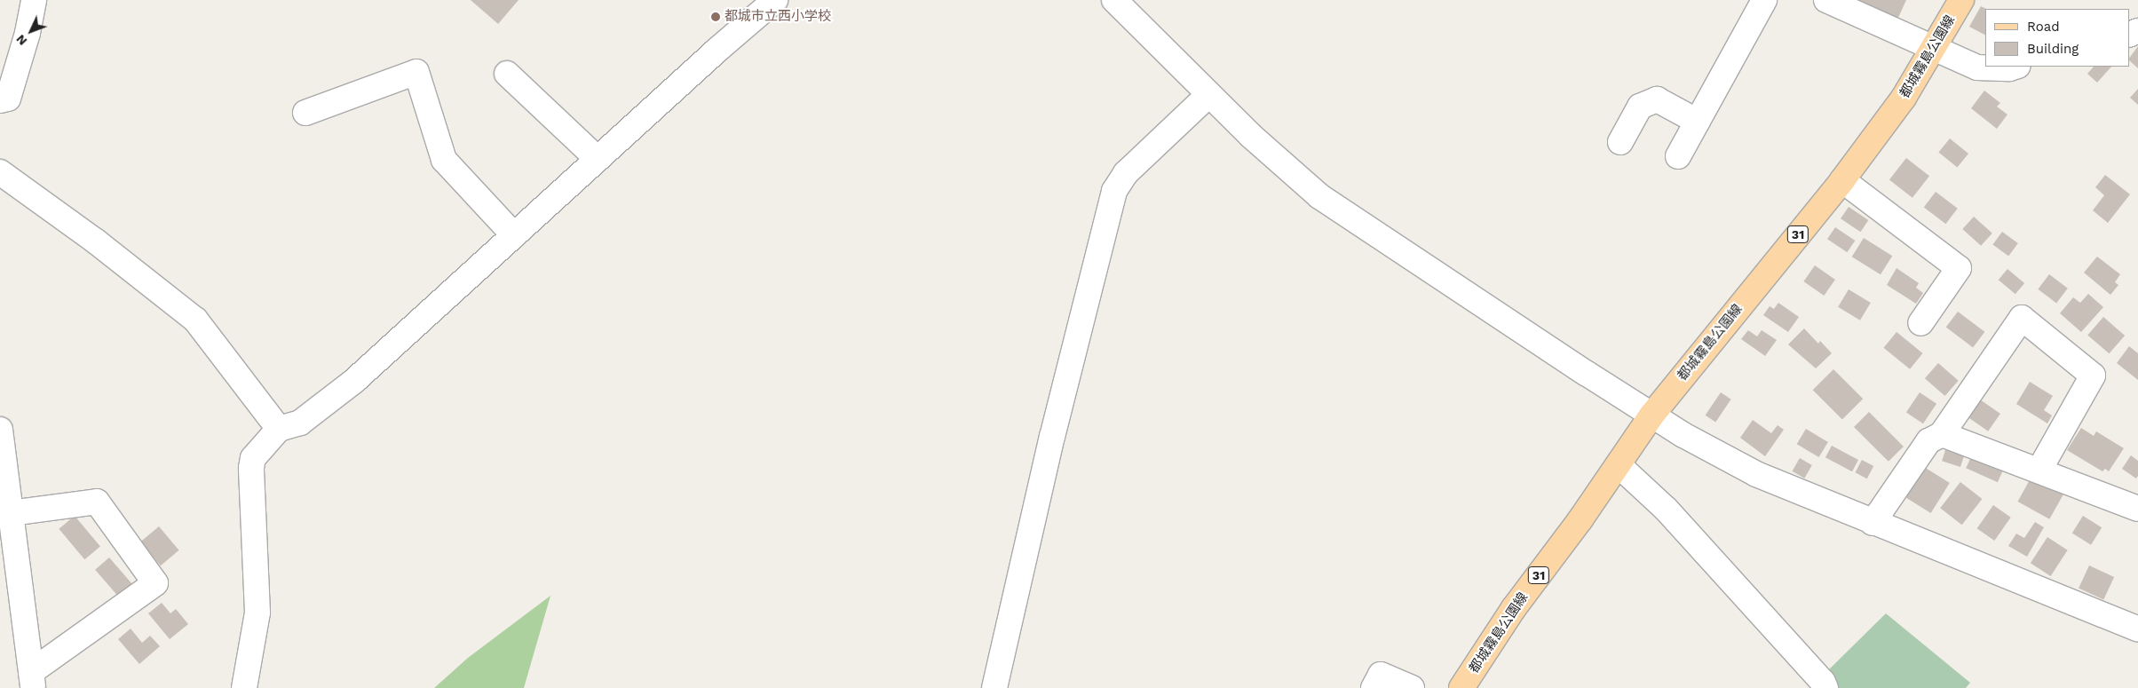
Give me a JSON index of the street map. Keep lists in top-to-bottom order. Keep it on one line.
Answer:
{"streets":{"main road":["都城霧島公園線","31"]},"places":["都城市立西小学校"],"legend":["Road","Building"],"north":"bottom left"}
